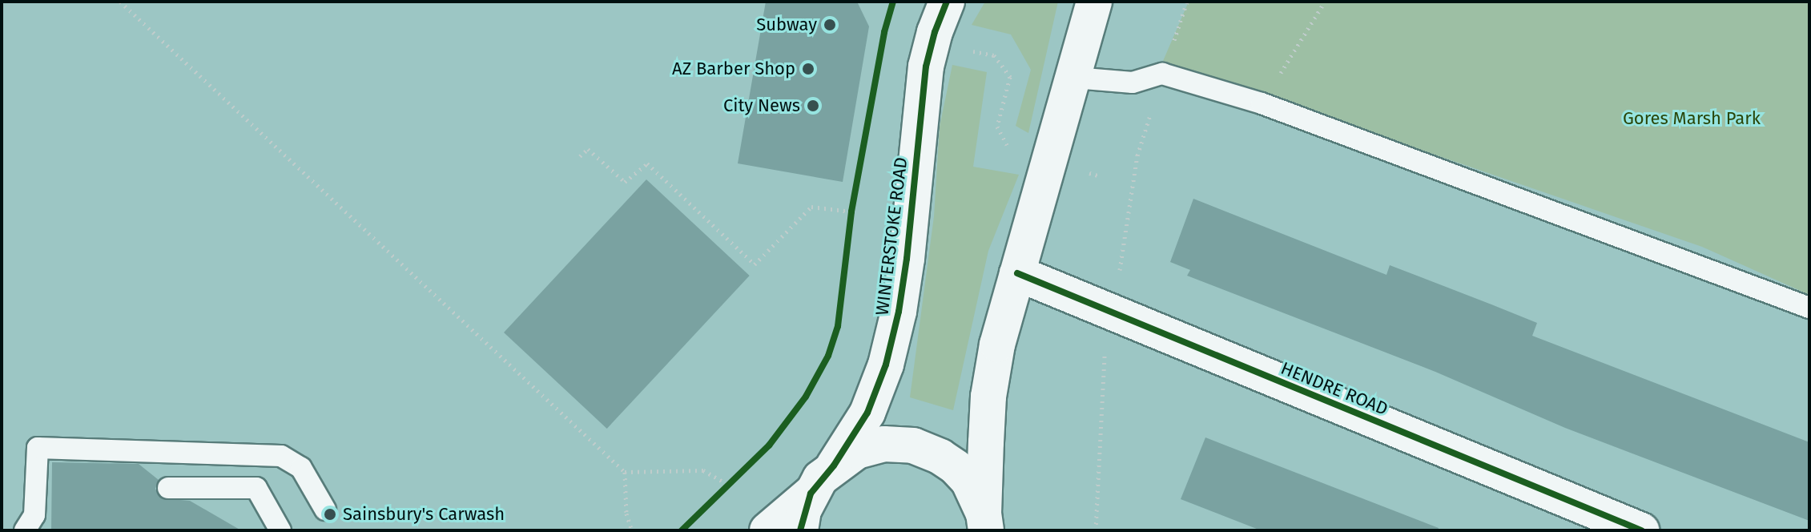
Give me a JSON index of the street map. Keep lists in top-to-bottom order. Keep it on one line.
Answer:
{"streets":{"main road":["WINTERSTOKE ROAD","HENDRE ROAD"]},"crossings":[["WINTERSTOKE ROAD","HENDRE ROAD"]],"parks":["Gores Marsh Park"],"places":["Subway","AZ Barber Shop","City News","Sainsbury's Carwash"]}
